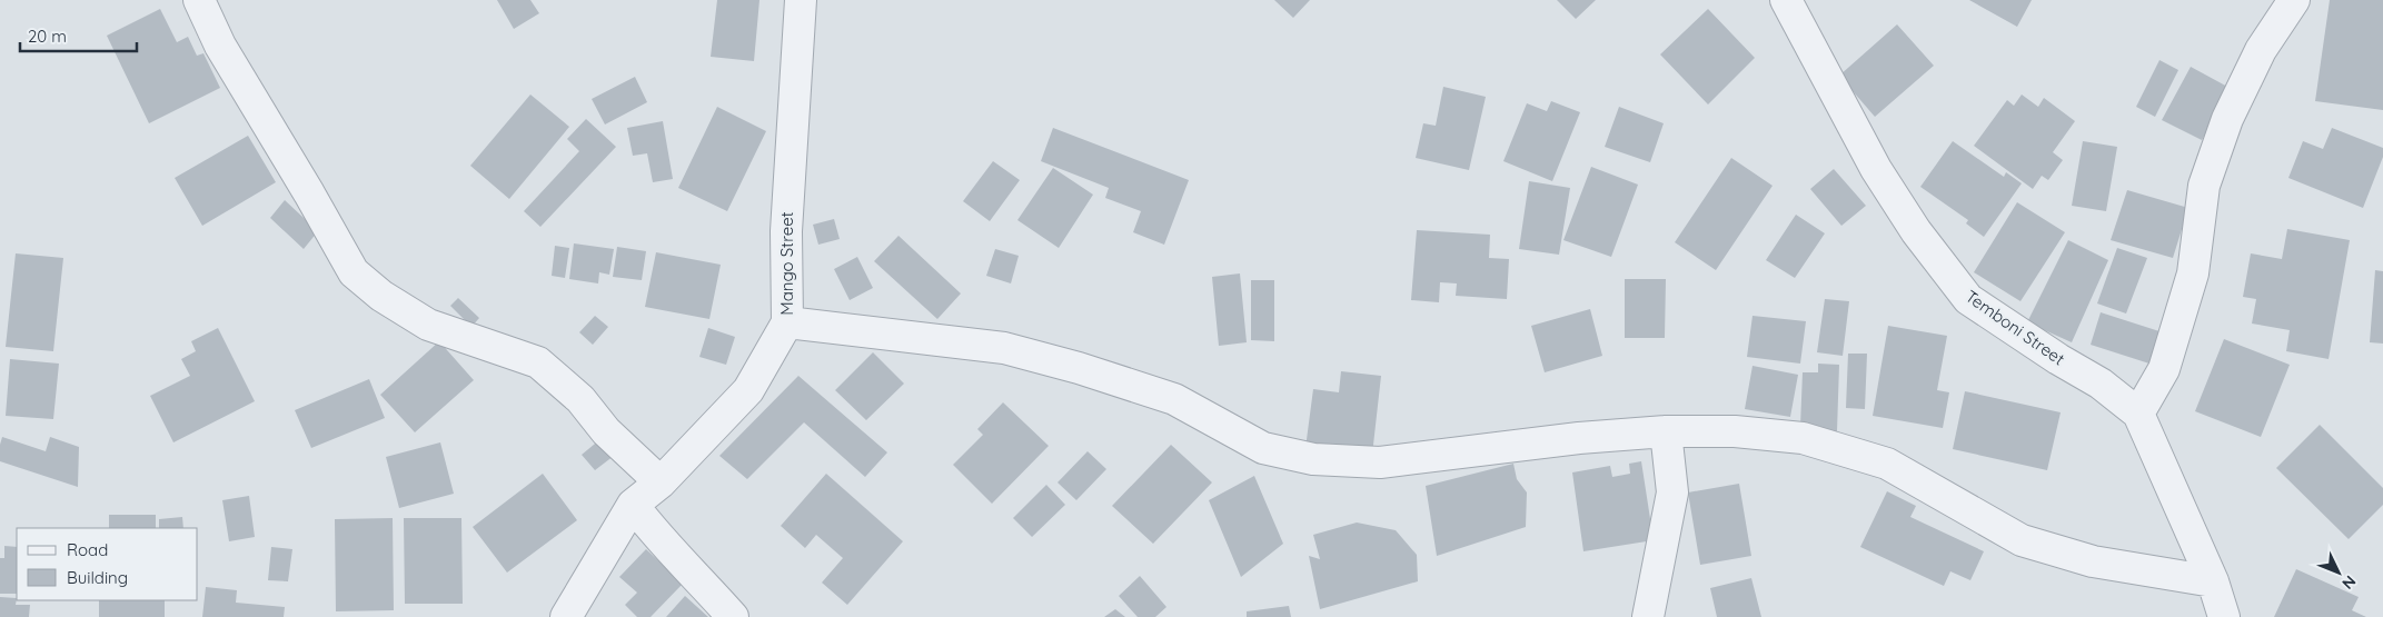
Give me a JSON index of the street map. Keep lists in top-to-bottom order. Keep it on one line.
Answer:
{"streets":{"street":["Mango Street","Temboni Street"]},"legend":["Road","Building"],"scale_bar":"20 m","north":"bottom right"}
